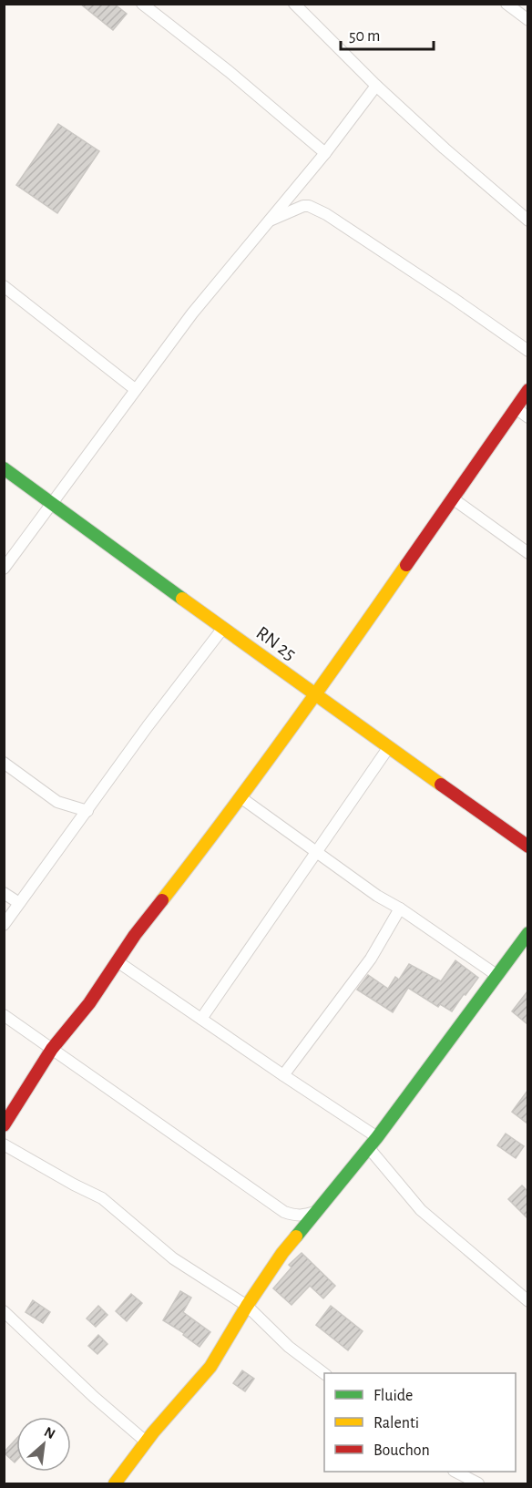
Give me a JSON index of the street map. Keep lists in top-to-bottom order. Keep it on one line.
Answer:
{"streets":{"street":["RN 25"]},"legend":["Fluide","Ralenti","Bouchon"],"scale_bar":"50 m","north":"top right"}
